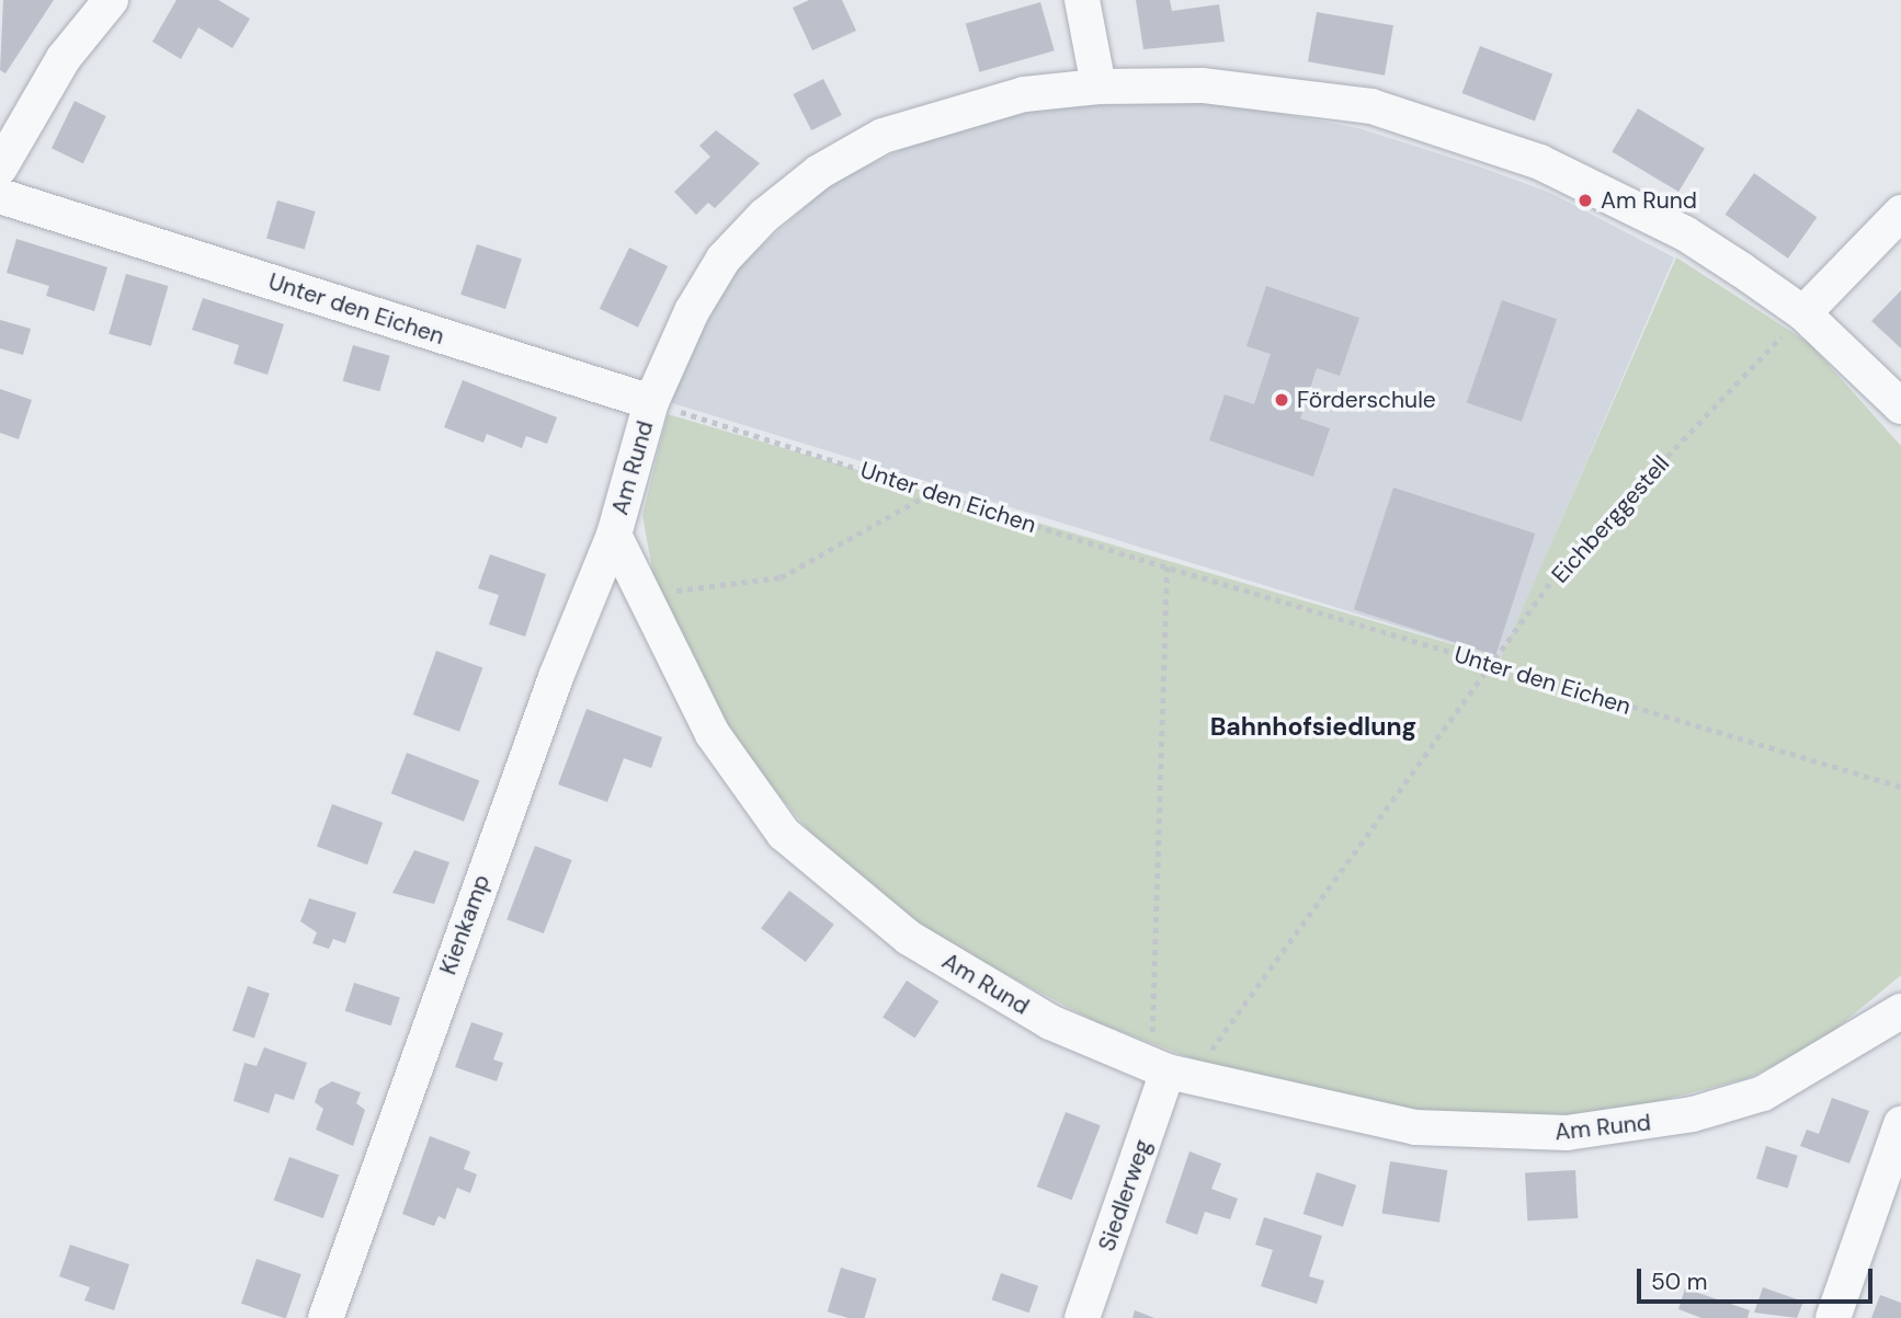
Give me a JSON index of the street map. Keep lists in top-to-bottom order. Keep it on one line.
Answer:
{"streets":{"street":["Unter den Eichen","Am Rund","Kienkamp","Siedlerweg"],"path":["Eichberggestell"]},"crossings":[["Unter den Eichen","Am Rund"],["Unter den Eichen","Eichberggestell"],["Am Rund","Eichberggestell"],["Am Rund","Kienkamp"],["Am Rund","Siedlerweg"],["Eichberggestell","Siedlerweg"]],"districts":["Bahnhofsiedlung"],"places":["Am Rund","Förderschule"],"scale_bar":"50 m"}
